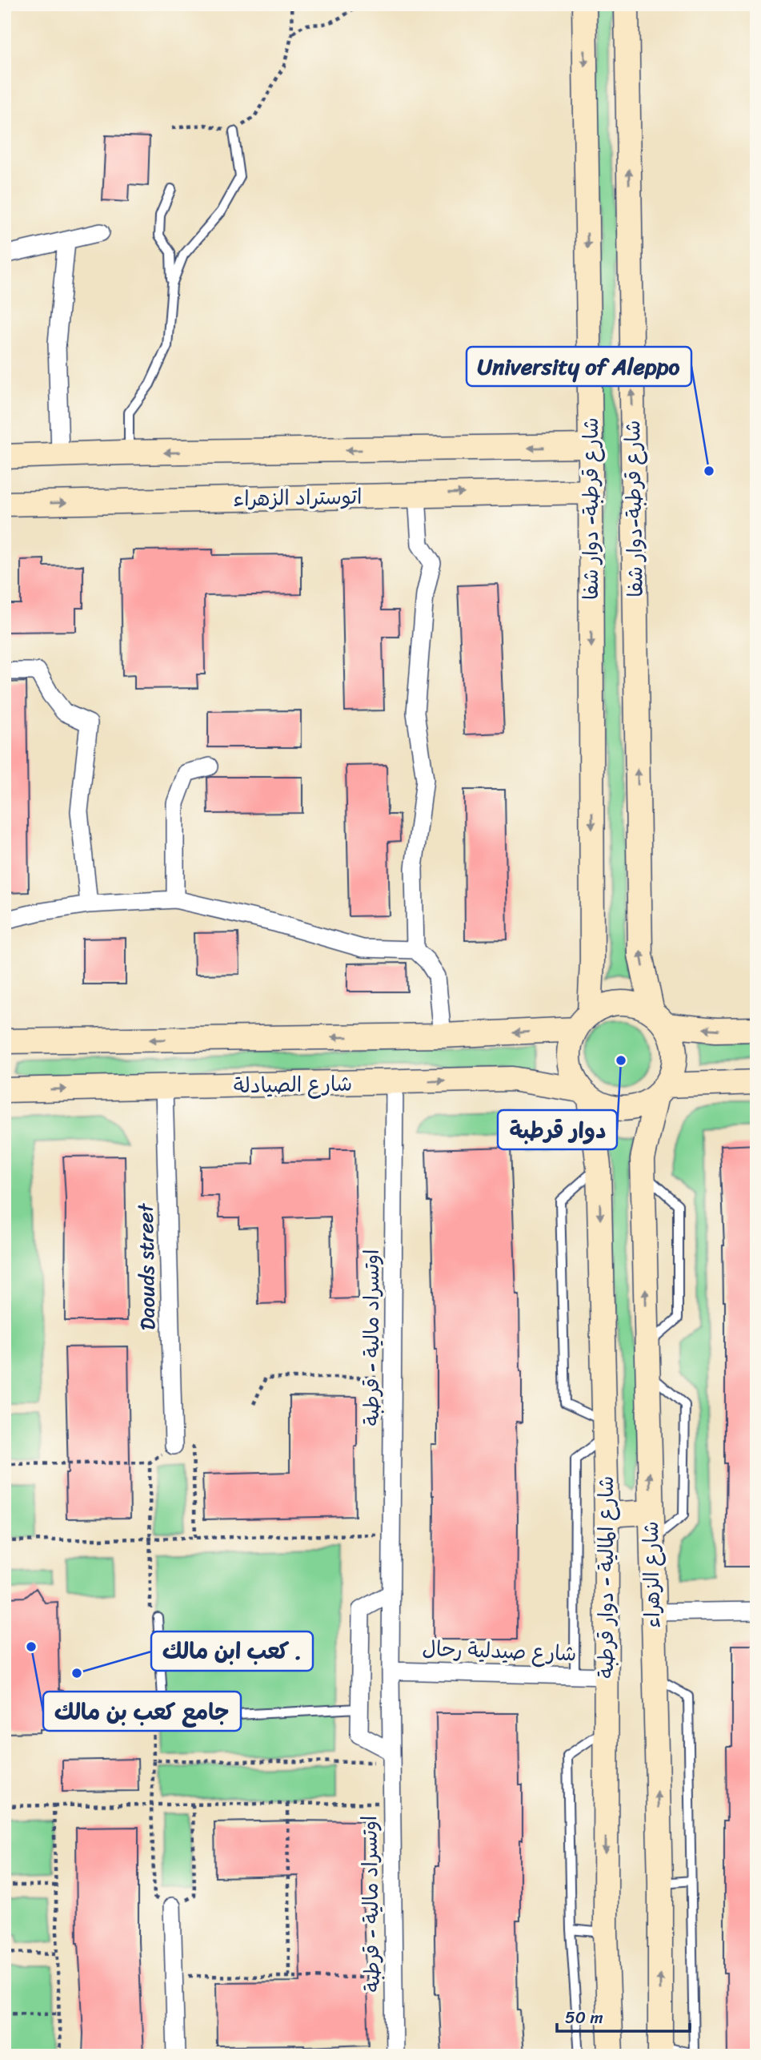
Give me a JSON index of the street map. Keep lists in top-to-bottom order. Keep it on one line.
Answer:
{"streets":{"main road":["اتوستراد الزهراء","شارع قرطبة- دوار شفا","شارع قرطبة-دوار شفا","شارع الصيادلة","شارع الزهراء","شارع المالية - دوار قرطبة"],"street":["Daouds street","اوتسراد مالية - قرطبة","شارع صيدلية رحال"]},"crossings":[["اتوستراد الزهراء","شارع قرطبة- دوار شفا"],["شارع قرطبة- دوار شفا","شارع قرطبة-دوار شفا"],["شارع قرطبة- دوار شفا","شارع الصيادلة"],["شارع قرطبة- دوار شفا","شارع الزهراء"],["شارع قرطبة- دوار شفا","شارع المالية - دوار قرطبة"],["شارع قرطبة-دوار شفا","شارع الصيادلة"],["شارع قرطبة-دوار شفا","شارع الزهراء"],["شارع قرطبة-دوار شفا","شارع المالية - دوار قرطبة"],["شارع الصيادلة","Daouds street"],["شارع الصيادلة","اوتسراد مالية - قرطبة"],["شارع الصيادلة","شارع الزهراء"],["شارع الصيادلة","شارع المالية - دوار قرطبة"],["اوتسراد مالية - قرطبة","شارع صيدلية رحال"],["شارع الزهراء","شارع المالية - دوار قرطبة"],["شارع المالية - دوار قرطبة","شارع صيدلية رحال"]],"one_way":["شارع قرطبة- دوار شفا","شارع قرطبة-دوار شفا","شارع الزهراء","شارع المالية - دوار قرطبة"],"places":["University of Aleppo","دوار قرطبة","جامع كعب بن مالك","كعب ابن مالك ."],"scale_bar":"50 m"}
